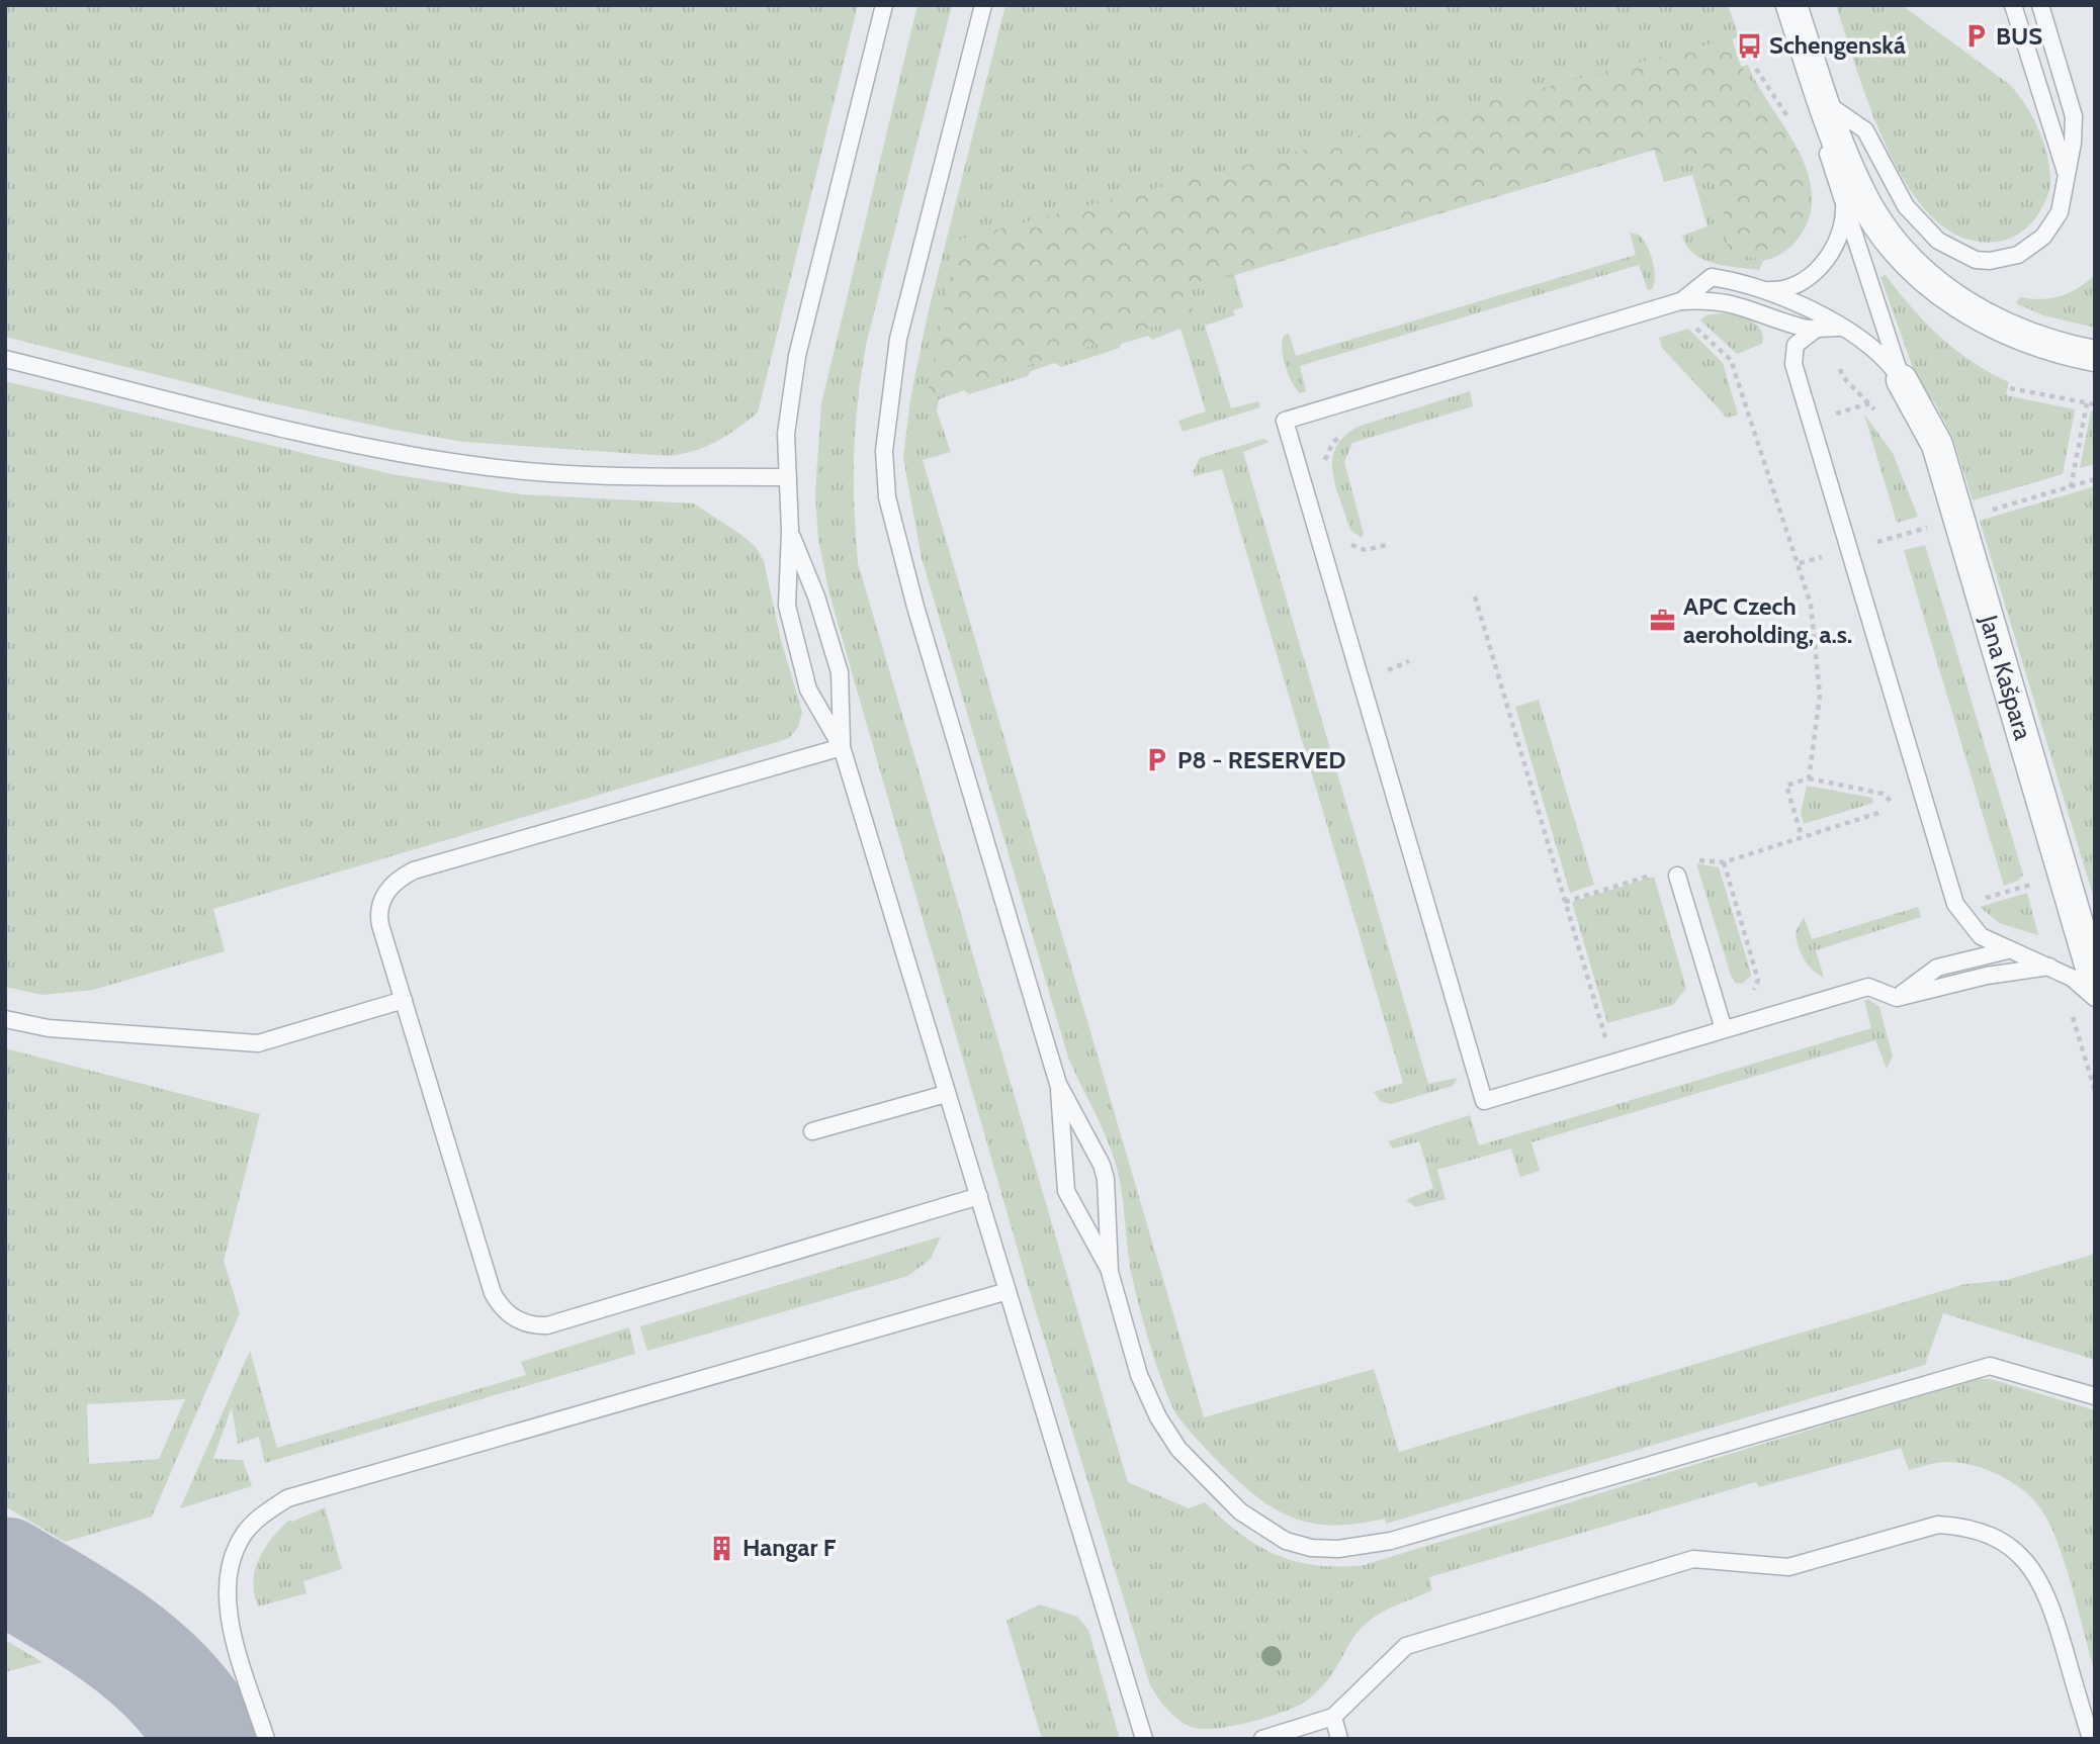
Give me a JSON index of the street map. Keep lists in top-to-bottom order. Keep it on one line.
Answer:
{"streets":{"street":["Jana Kašpara"]},"places":{"parking":["BUS","P8 - RESERVED"],"bus stop":["Schengenská"],"office":["APC Czech aeroholding, a.s."],"building":["Hangar F"]}}
